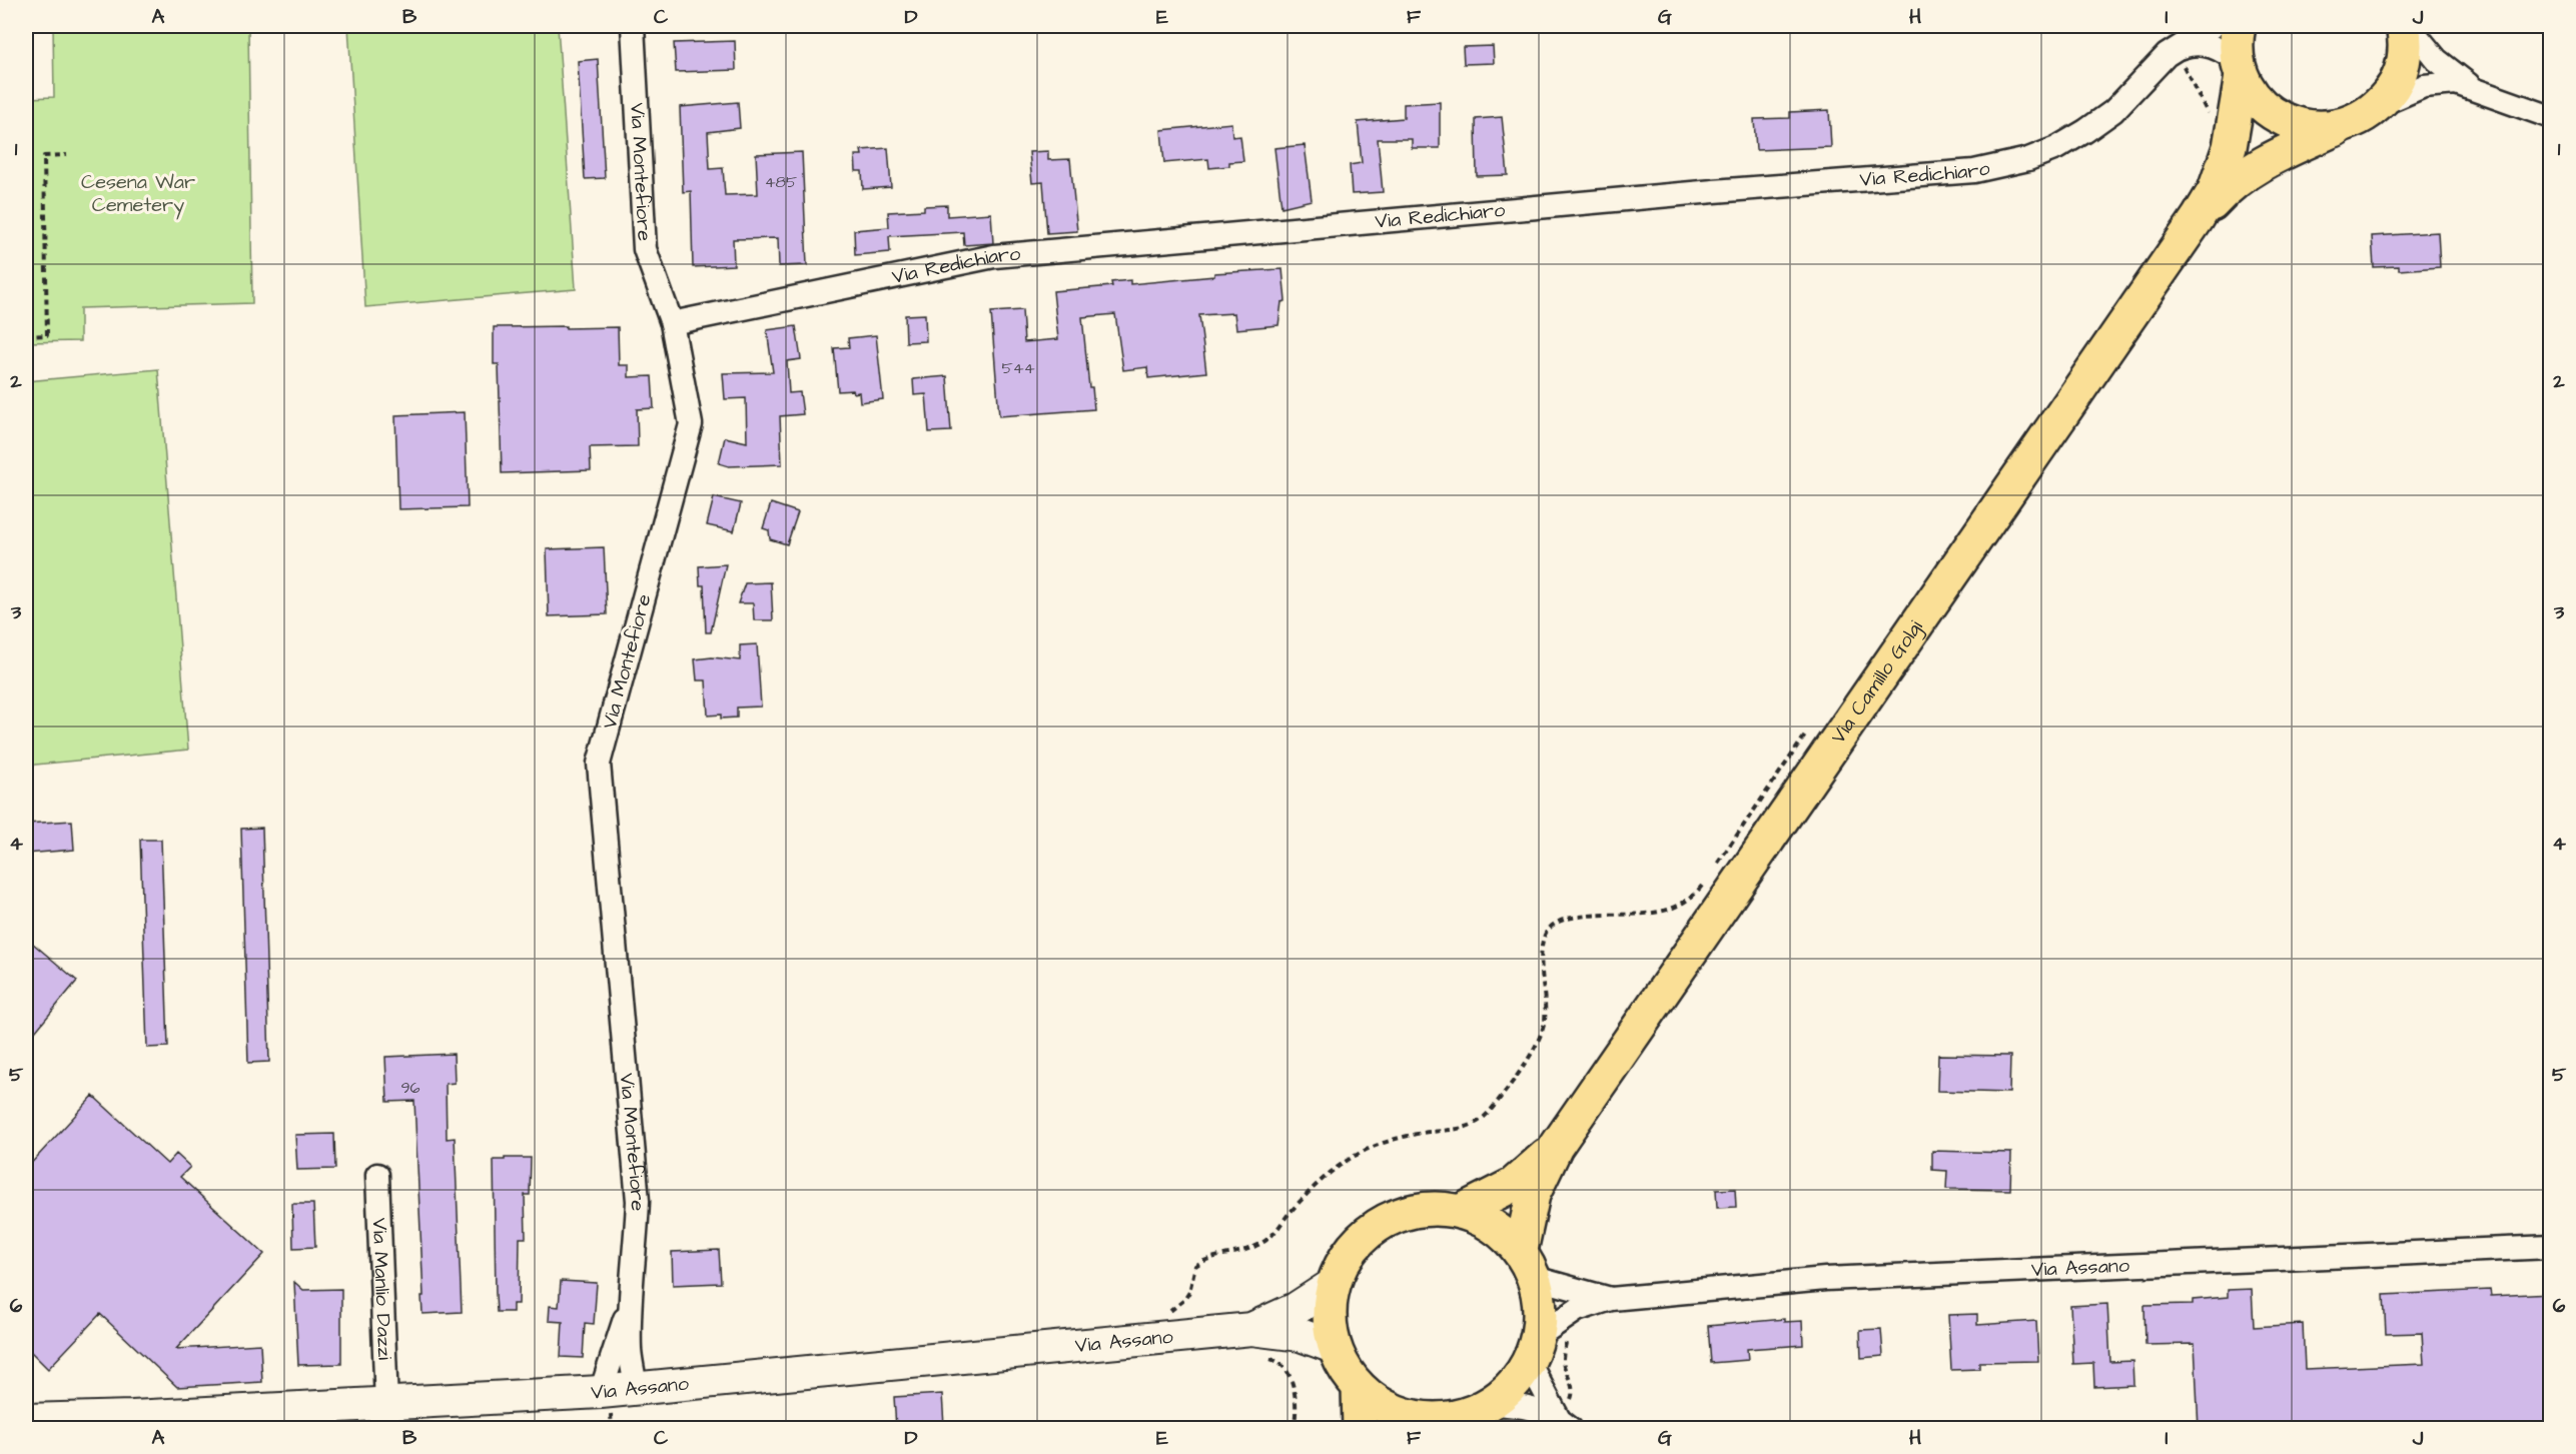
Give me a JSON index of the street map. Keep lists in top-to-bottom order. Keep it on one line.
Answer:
{"streets":{"main road":["Via Camillo Golgi","Via Assano"],"street":["Via Montefiore","Via Redichiaro","Via Manlio Dazzi"]},"crossings":[["Via Montefiore","Via Redichiaro"],["Via Montefiore","Via Assano"],["Via Camillo Golgi","Via Assano"],["Via Assano","Via Manlio Dazzi"]],"parks":["Cesena War Cemetery"],"house_numbers":["485","544","96"],"grid":{"columns":["A","B","C","D","E","F","G","H","I","J"],"rows":["1","2","3","4","5","6"]}}
